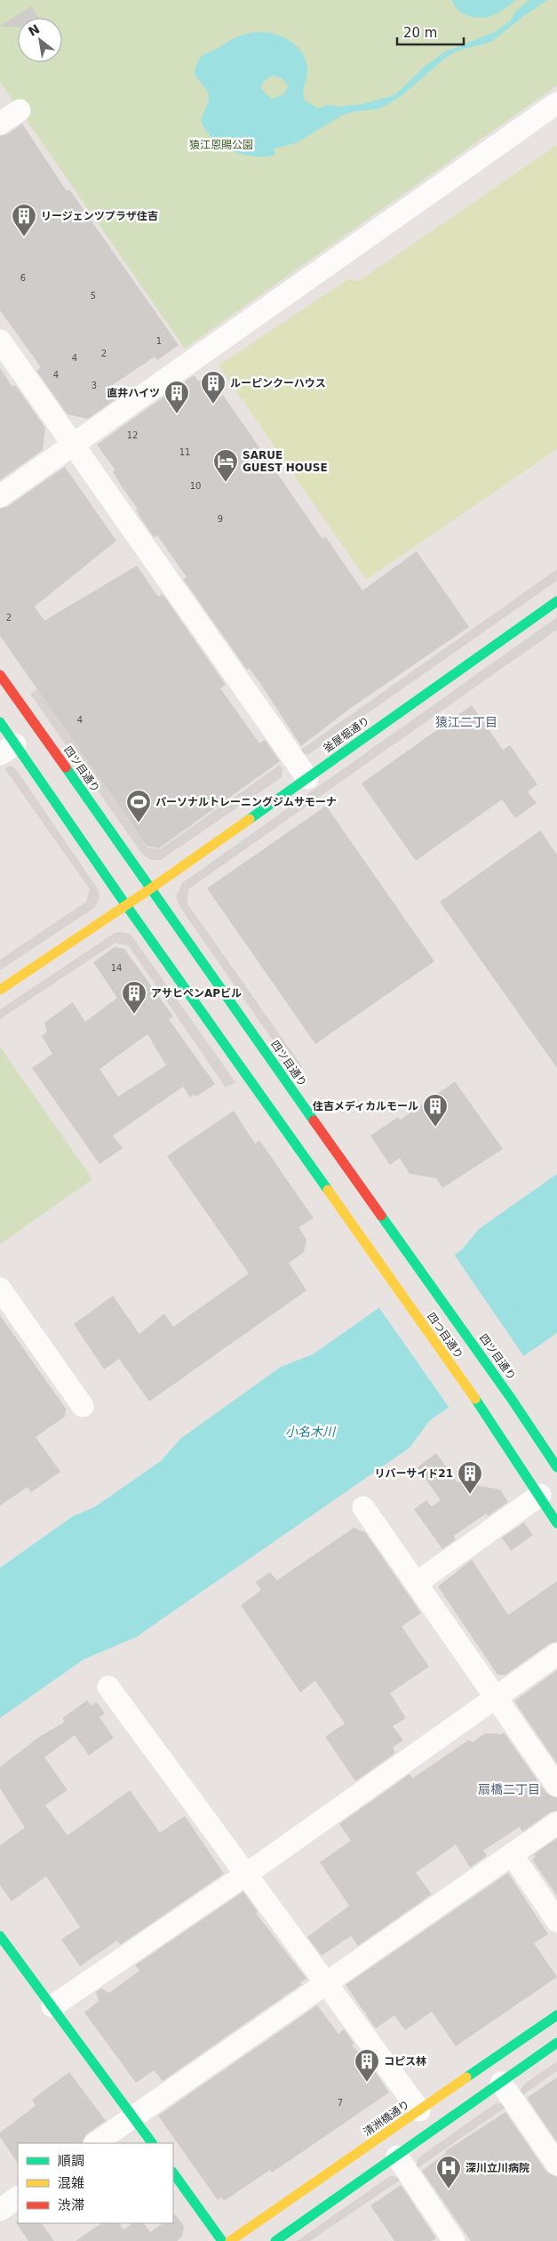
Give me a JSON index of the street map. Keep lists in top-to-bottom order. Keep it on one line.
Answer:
{"streets":{"main road":["釜屋堀通り","四ツ目通り","四つ目通り","清洲橋通り"]},"crossings":[["釜屋堀通り","四ツ目通り"],["釜屋堀通り","四つ目通り"]],"districts":["猿江二丁目","扇橋二丁目"],"water":["小名木川"],"parks":["猿江恩賜公園"],"places":{"building":["リージェンツプラザ住吉","ルーピンクーハウス","直井ハイツ","アサヒペンAPビル","住吉メディカルモール","リバーサイド21","コピス林"],"hotel":["SARUE GUEST HOUSE"],"sports":["パーソナルトレーニングジムサモーナ"],"hospital":["深川立川病院"]},"house_numbers":["6","5","1","2","4","4","3","12","11","10","9","2","4","14","7"],"legend":["順調","混雑","渋滞"],"scale_bar":"20 m","north":"top left"}
